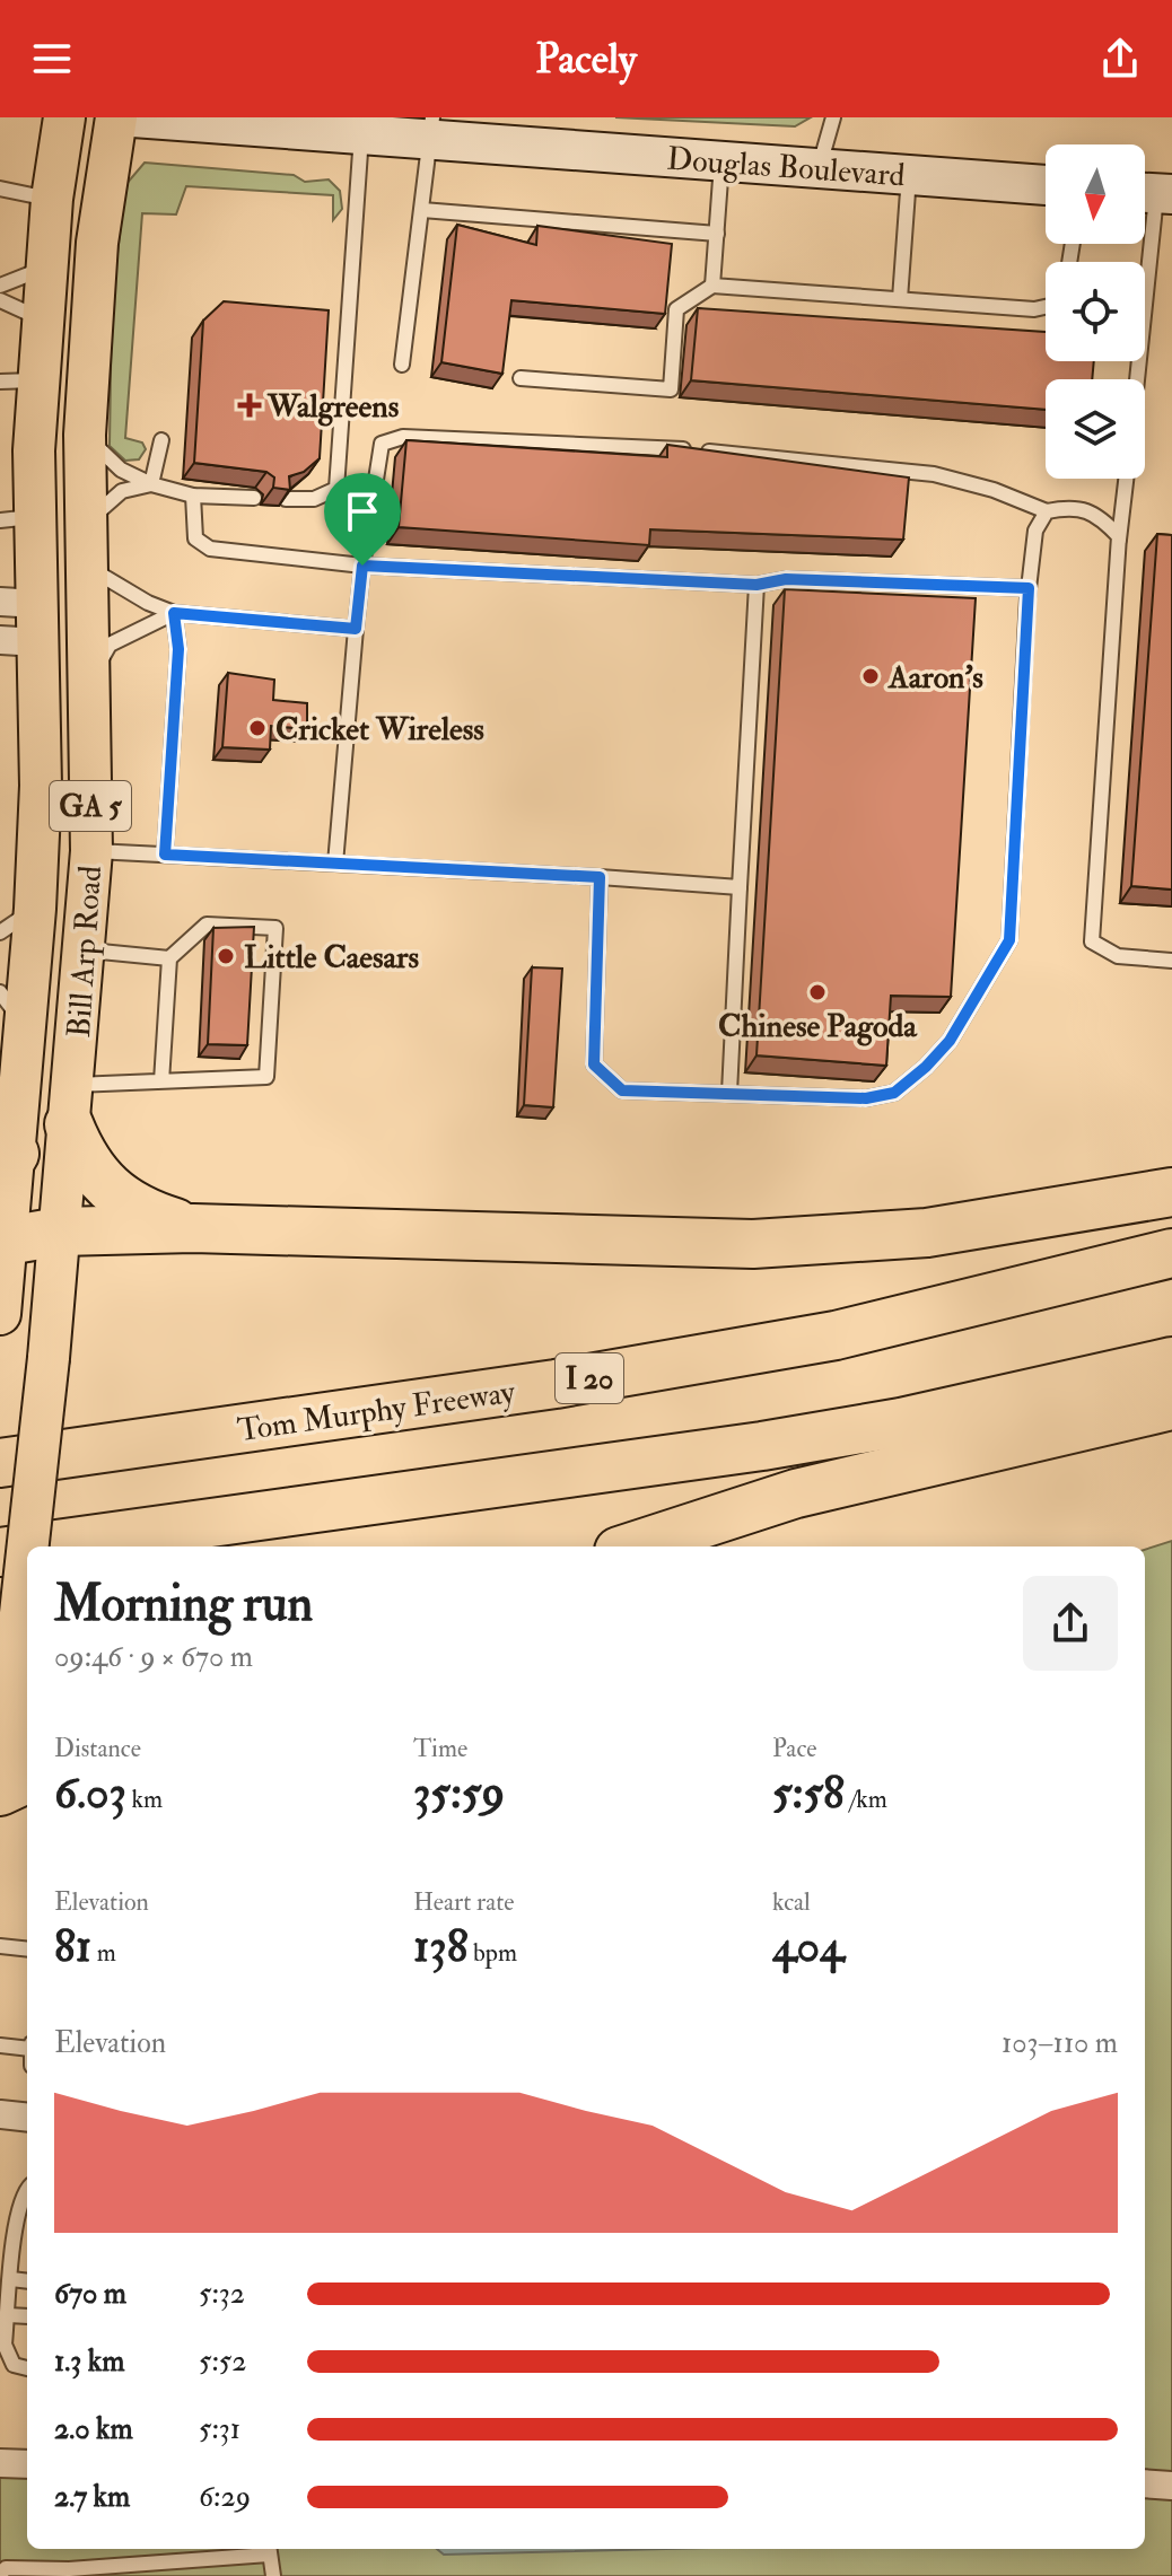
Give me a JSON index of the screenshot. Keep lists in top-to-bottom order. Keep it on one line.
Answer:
{"streets":{"highway":["I 20","Tom Murphy Freeway"],"main road":["Douglas Boulevard","GA 5","Bill Arp Road"]},"places":{"health":["Walgreens"],"other":["Aaron's","Cricket Wireless","Little Caesars","Chinese Pagoda"]},"north":"bottom","page":{"header":"Pacely","heading":["Morning run","09:46 · 9 × 670 m"],"stats":[["Distance","6.03 km"],["Time","35:59"],["Pace","5:58 /km"],["Elevation","81 m"],["Heart rate","138 bpm"],["kcal","404"]],"chart":["Elevation","103–110 m"],"list":[{"name":"670 m","note":"5:32"},{"name":"1.3 km","note":"5:52"},{"name":"2.0 km","note":"5:31"},{"name":"2.7 km","note":"6:29"}]}}
